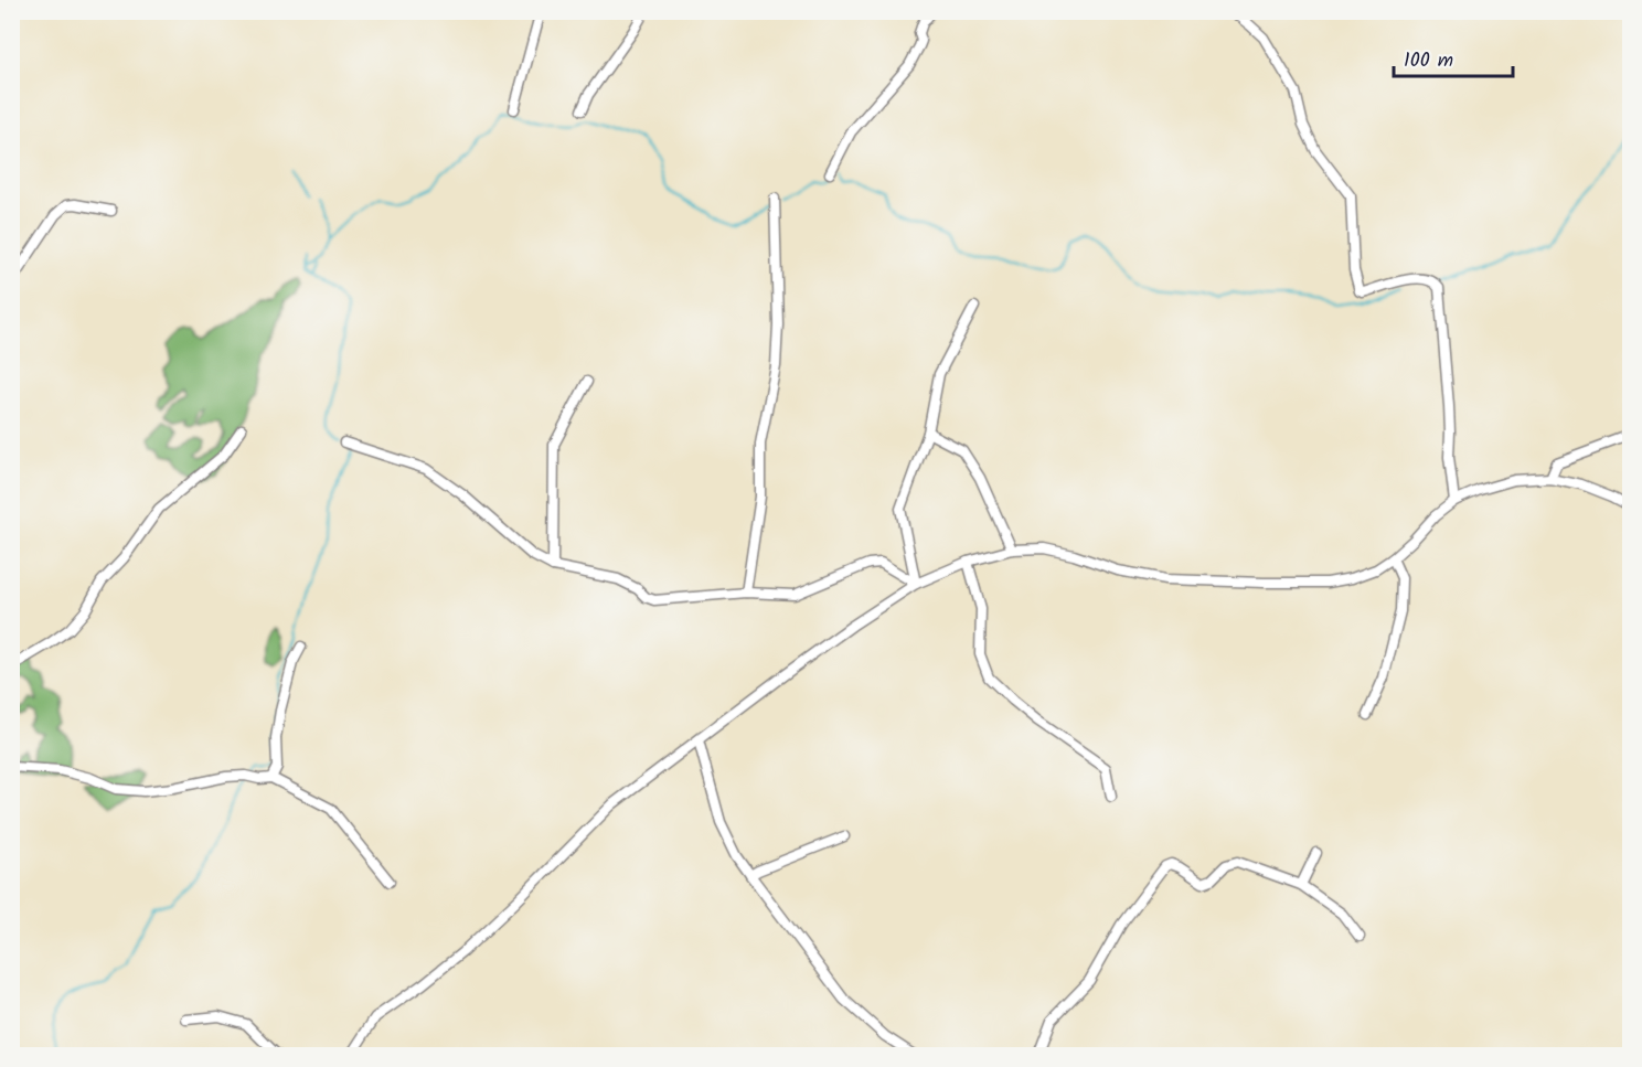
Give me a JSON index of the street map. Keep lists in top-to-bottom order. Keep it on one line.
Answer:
{"scale_bar":"100 m"}
